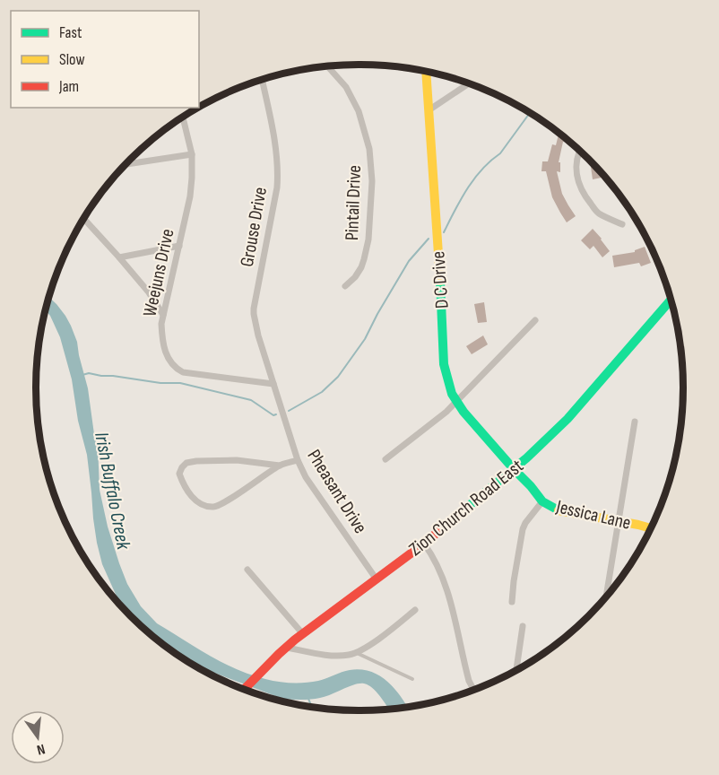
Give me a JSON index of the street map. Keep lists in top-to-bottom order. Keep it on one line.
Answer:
{"streets":{"street":["Pintail Drive","Grouse Drive","Weejuns Drive","D C Drive","Pheasant Drive","Zion Church Road East","Jessica Lane"]},"crossings":[["Grouse Drive","Weejuns Drive"],["Grouse Drive","Pheasant Drive"],["Weejuns Drive","Pheasant Drive"],["D C Drive","Zion Church Road East"],["D C Drive","Jessica Lane"],["Pheasant Drive","Zion Church Road East"],["Zion Church Road East","Jessica Lane"]],"water":["Irish Buffalo Creek"],"legend":["Fast","Slow","Jam"],"north":"bottom"}
